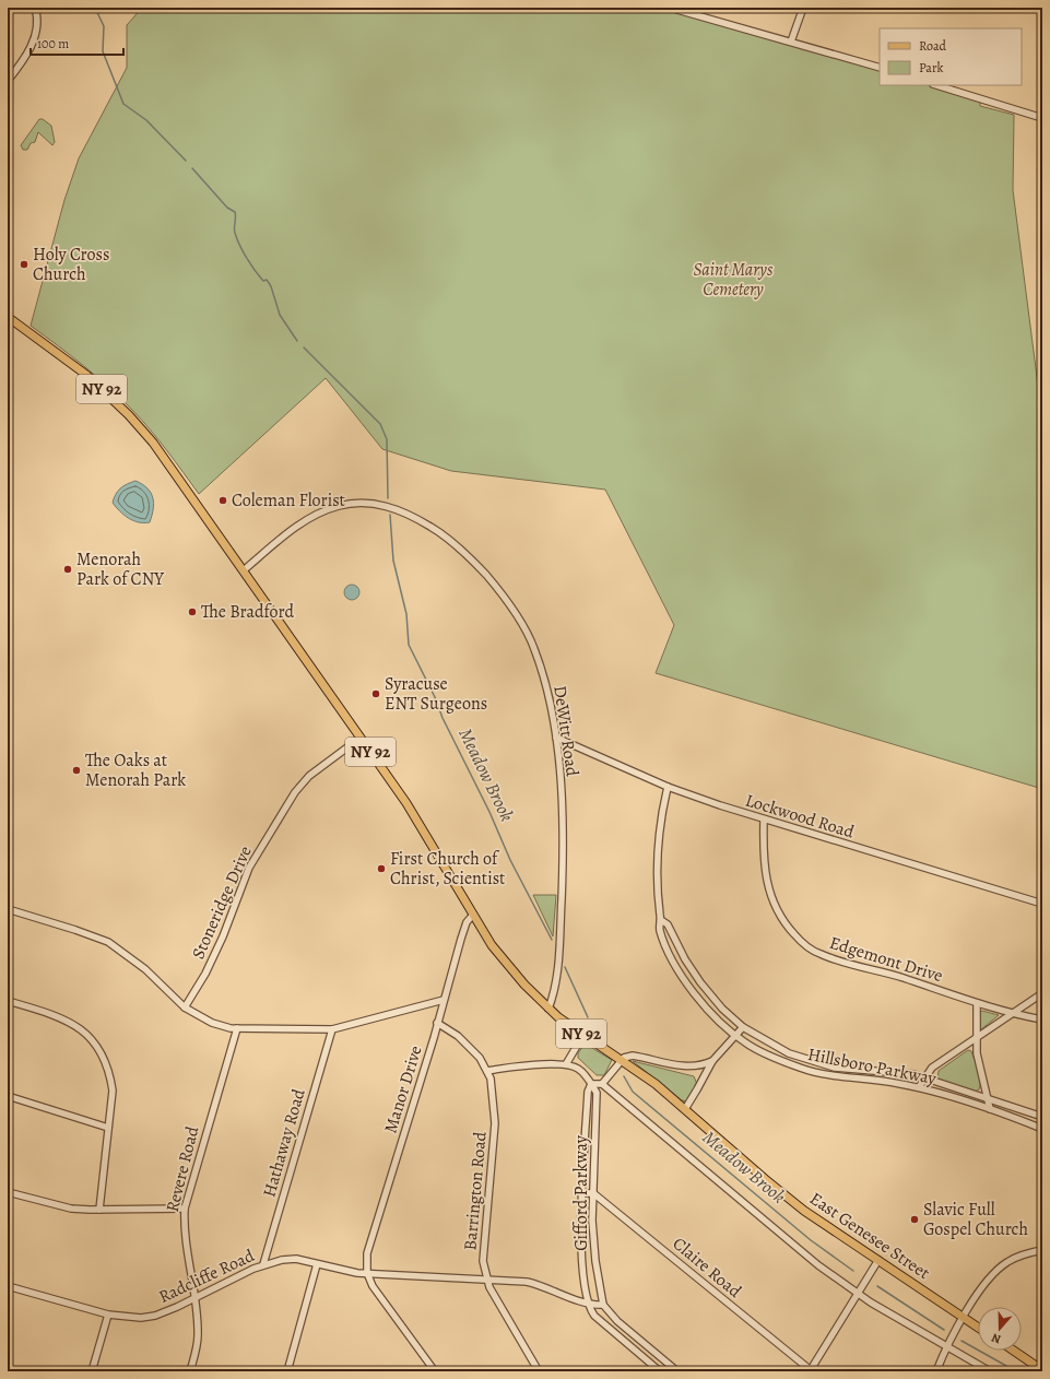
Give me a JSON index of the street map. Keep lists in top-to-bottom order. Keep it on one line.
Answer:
{"streets":{"main road":["NY 92","East Genesee Street"],"street":["DeWitt Road","Lockwood Road","Stoneridge Drive","Edgemont Drive","Hillsboro Parkway","Manor Drive","Hathaway Road","Revere Road","Barrington Road","Gifford Parkway","Claire Road","Radcliffe Road"]},"crossings":[["DeWitt Road","Lockwood Road"],["DeWitt Road","East Genesee Street"],["Lockwood Road","Edgemont Drive"],["Lockwood Road","Hillsboro Parkway"],["Stoneridge Drive","East Genesee Street"],["Manor Drive","Barrington Road"],["Manor Drive","East Genesee Street"],["Manor Drive","Radcliffe Road"],["Hathaway Road","Radcliffe Road"],["Revere Road","Radcliffe Road"],["Barrington Road","Radcliffe Road"],["Gifford Parkway","Claire Road"],["Gifford Parkway","Radcliffe Road"]],"water":["Meadow Brook"],"parks":["Saint Marys Cemetery"],"places":["Holy Cross Church","Coleman Florist","Menorah Park of CNY","The Bradford","Syracuse ENT Surgeons","The Oaks at Menorah Park","First Church of Christ, Scientist","Slavic Full Gospel Church"],"legend":["Road","Park"],"scale_bar":"100 m","north":"bottom"}
